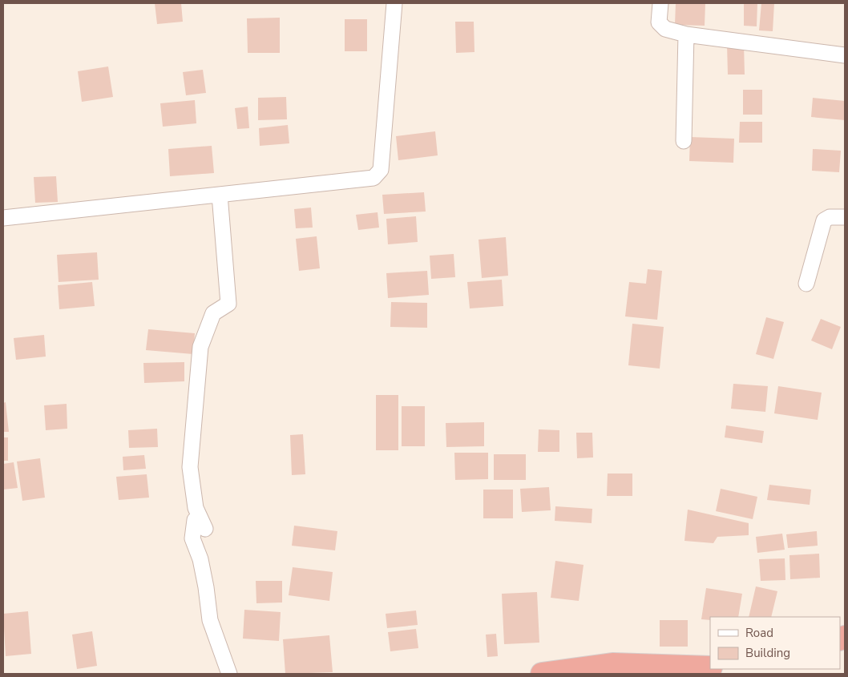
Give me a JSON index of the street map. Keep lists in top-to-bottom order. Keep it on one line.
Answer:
{"legend":["Road","Building"]}
